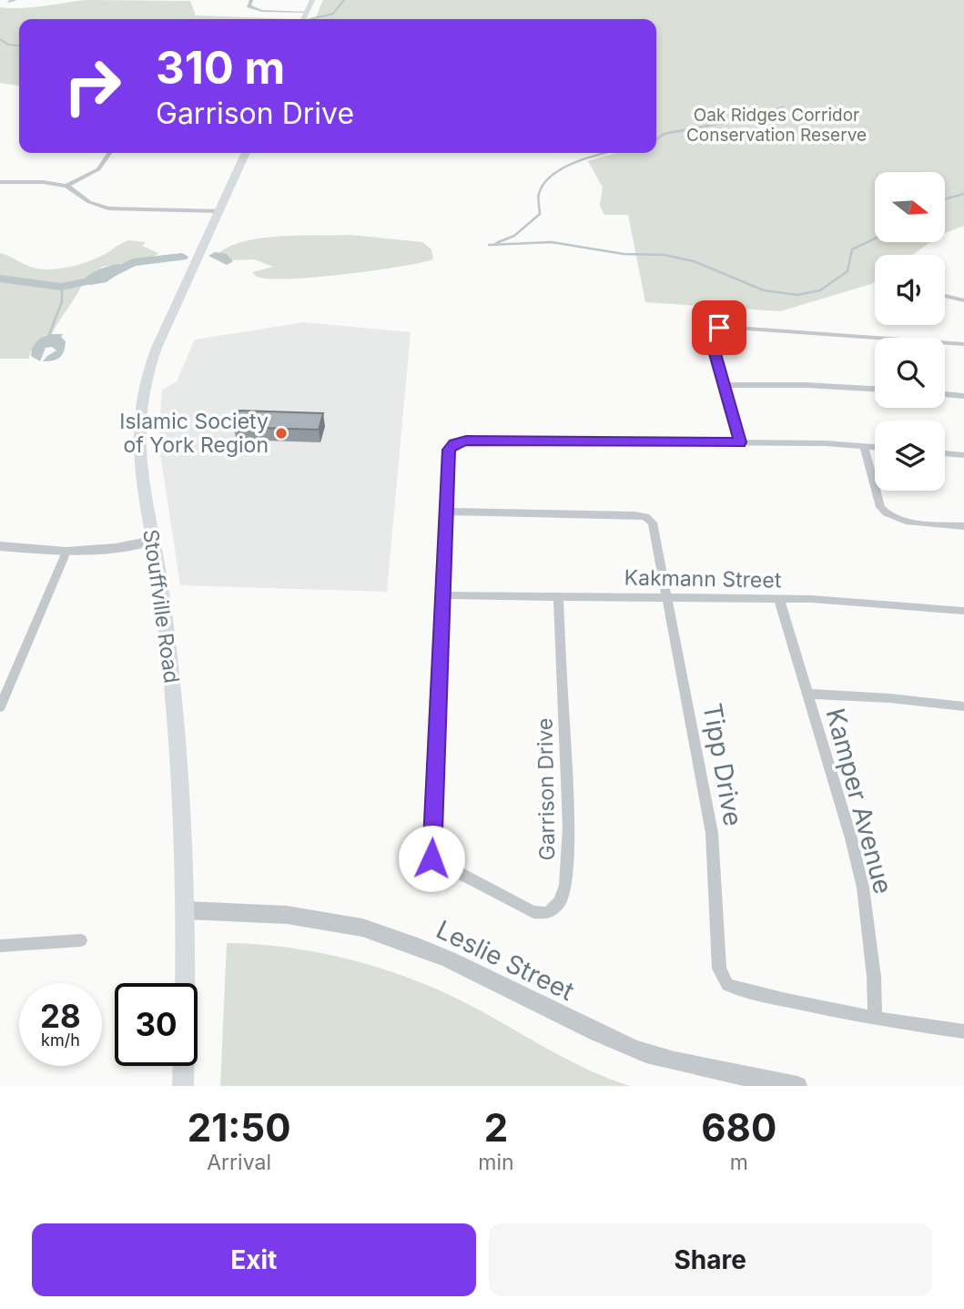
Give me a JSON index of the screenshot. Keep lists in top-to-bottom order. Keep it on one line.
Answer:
{"streets":{"main road":["Stouffville Road"],"street":["Kakmann Street","Tipp Drive","Garrison Drive","Kamper Avenue","Leslie Street"]},"crossings":[["Kakmann Street","Tipp Drive"],["Kakmann Street","Garrison Drive"],["Kakmann Street","Kamper Avenue"],["Stouffville Road","Leslie Street"],["Tipp Drive","Garrison Drive"],["Tipp Drive","Kamper Avenue"]],"parks":["Oak Ridges Corridor Conservation Reserve"],"places":["Islamic Society of York Region"],"north":"right","page":{"turn":["310 m","Garrison Drive"],"speed":"28 km/h","limit":"30","eta":["21:50","Arrival","2","min","680","m"],"buttons":["Exit","Share"]}}
